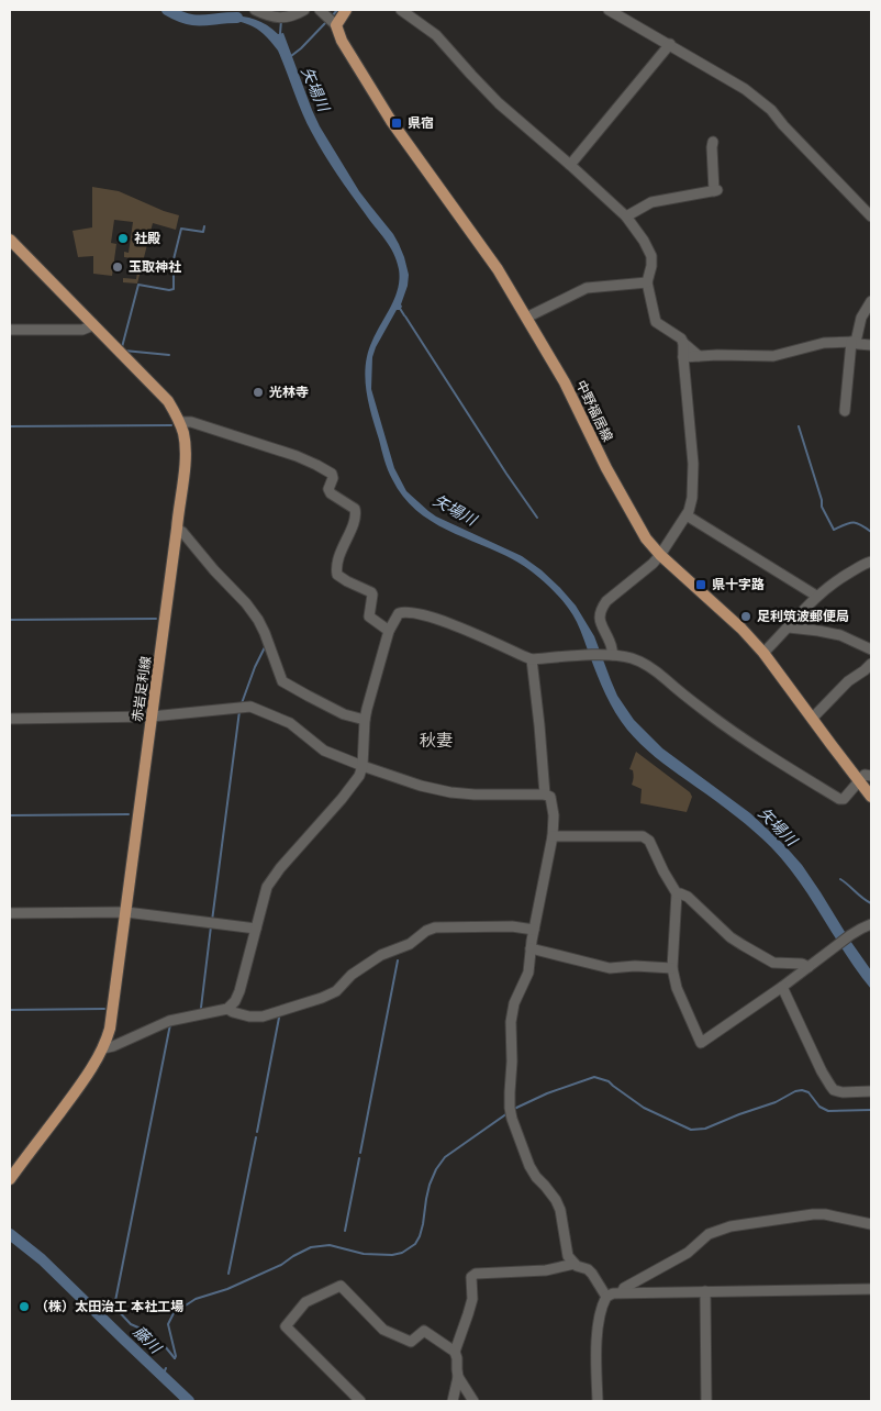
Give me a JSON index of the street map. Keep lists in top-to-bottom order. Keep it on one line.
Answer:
{"streets":{"main road":["中野福居線","赤岩足利線"]},"districts":["秋妻"],"water":["矢場川","藤川"],"places":{"transit":["県宿","県十字路"],"other":["社殿","玉取神社","光林寺","足利筑波郵便局","（株）太田治工 本社工場"]}}
